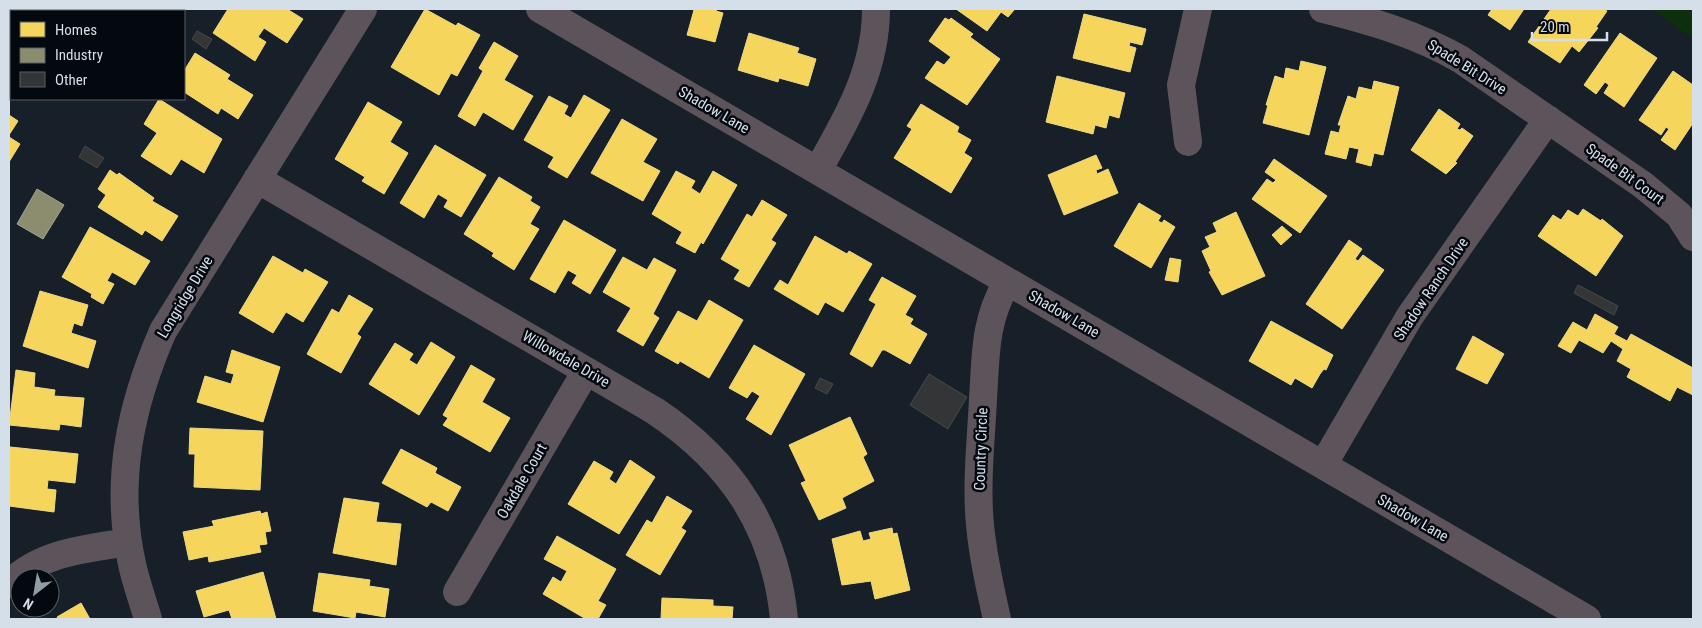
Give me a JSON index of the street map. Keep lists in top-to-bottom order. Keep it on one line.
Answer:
{"streets":{"street":["Spade Bit Drive","Shadow Lane","Spade Bit Court","Shadow Ranch Drive","Longridge Drive","Willowdale Drive","Country Circle","Oakdale Court"]},"crossings":[["Spade Bit Drive","Spade Bit Court"],["Spade Bit Drive","Shadow Ranch Drive"],["Shadow Lane","Shadow Ranch Drive"],["Shadow Lane","Country Circle"],["Spade Bit Court","Shadow Ranch Drive"],["Longridge Drive","Willowdale Drive"],["Willowdale Drive","Oakdale Court"]],"legend":["Homes","Industry","Other"],"scale_bar":"20 m","north":"bottom left"}
